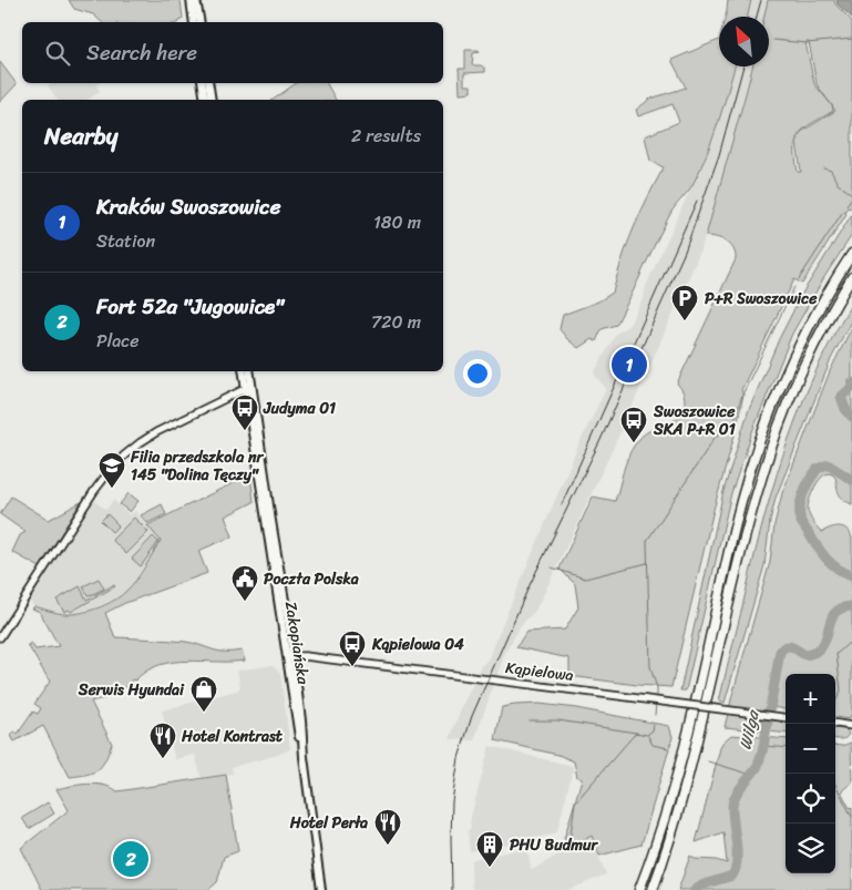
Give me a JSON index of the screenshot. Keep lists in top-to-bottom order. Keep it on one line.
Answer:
{"streets":{"main road":["Zakopiańska"],"street":["Kąpielowa"]},"crossings":[["Zakopiańska","Kąpielowa"]],"water":["Wilga"],"places":{"parking":["P+R Swoszowice"],"bus stop":["Judyma 01","Swoszowice SKA P+R 01","Kąpielowa 04"],"school or university":["Filia przedszkola nr 145 \"Dolina Tęczy\""],"public building":["Poczta Polska"],"shop":["Serwis Hyundai"],"restaurant":["Hotel Kontrast","Hotel Perła"],"building":["PHU Budmur"]},"north":"top left","page":{"search":"Search here","heading":["Nearby","2 results"],"list":[{"mark":"1","name":"Kraków Swoszowice","note":"Station","value":"180 m"},{"mark":"2","name":"Fort 52a \"Jugowice\"","note":"Place","value":"720 m"}],"pins":["1","2"],"map_buttons":["+","−"]}}
